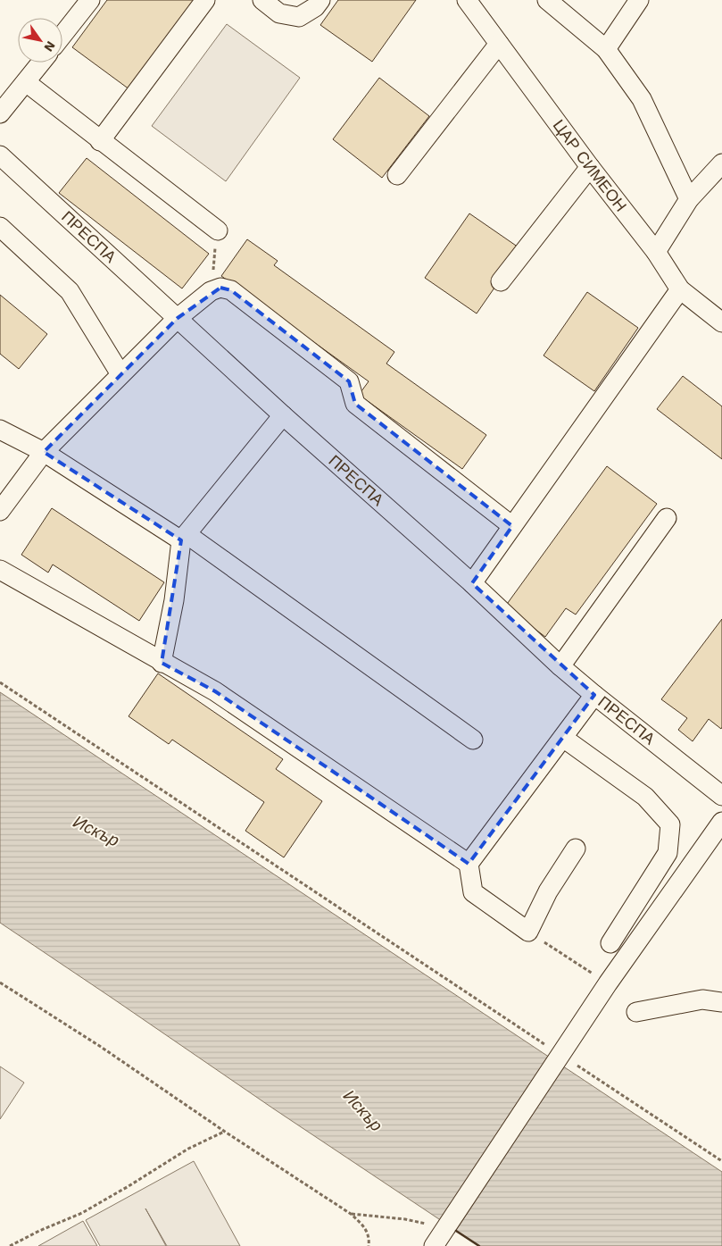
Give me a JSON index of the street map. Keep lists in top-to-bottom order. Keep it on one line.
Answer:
{"streets":{"street":["ЦАР СИМЕОН","ПРЕСПА"]},"water":["Искър"],"north":"bottom right"}
